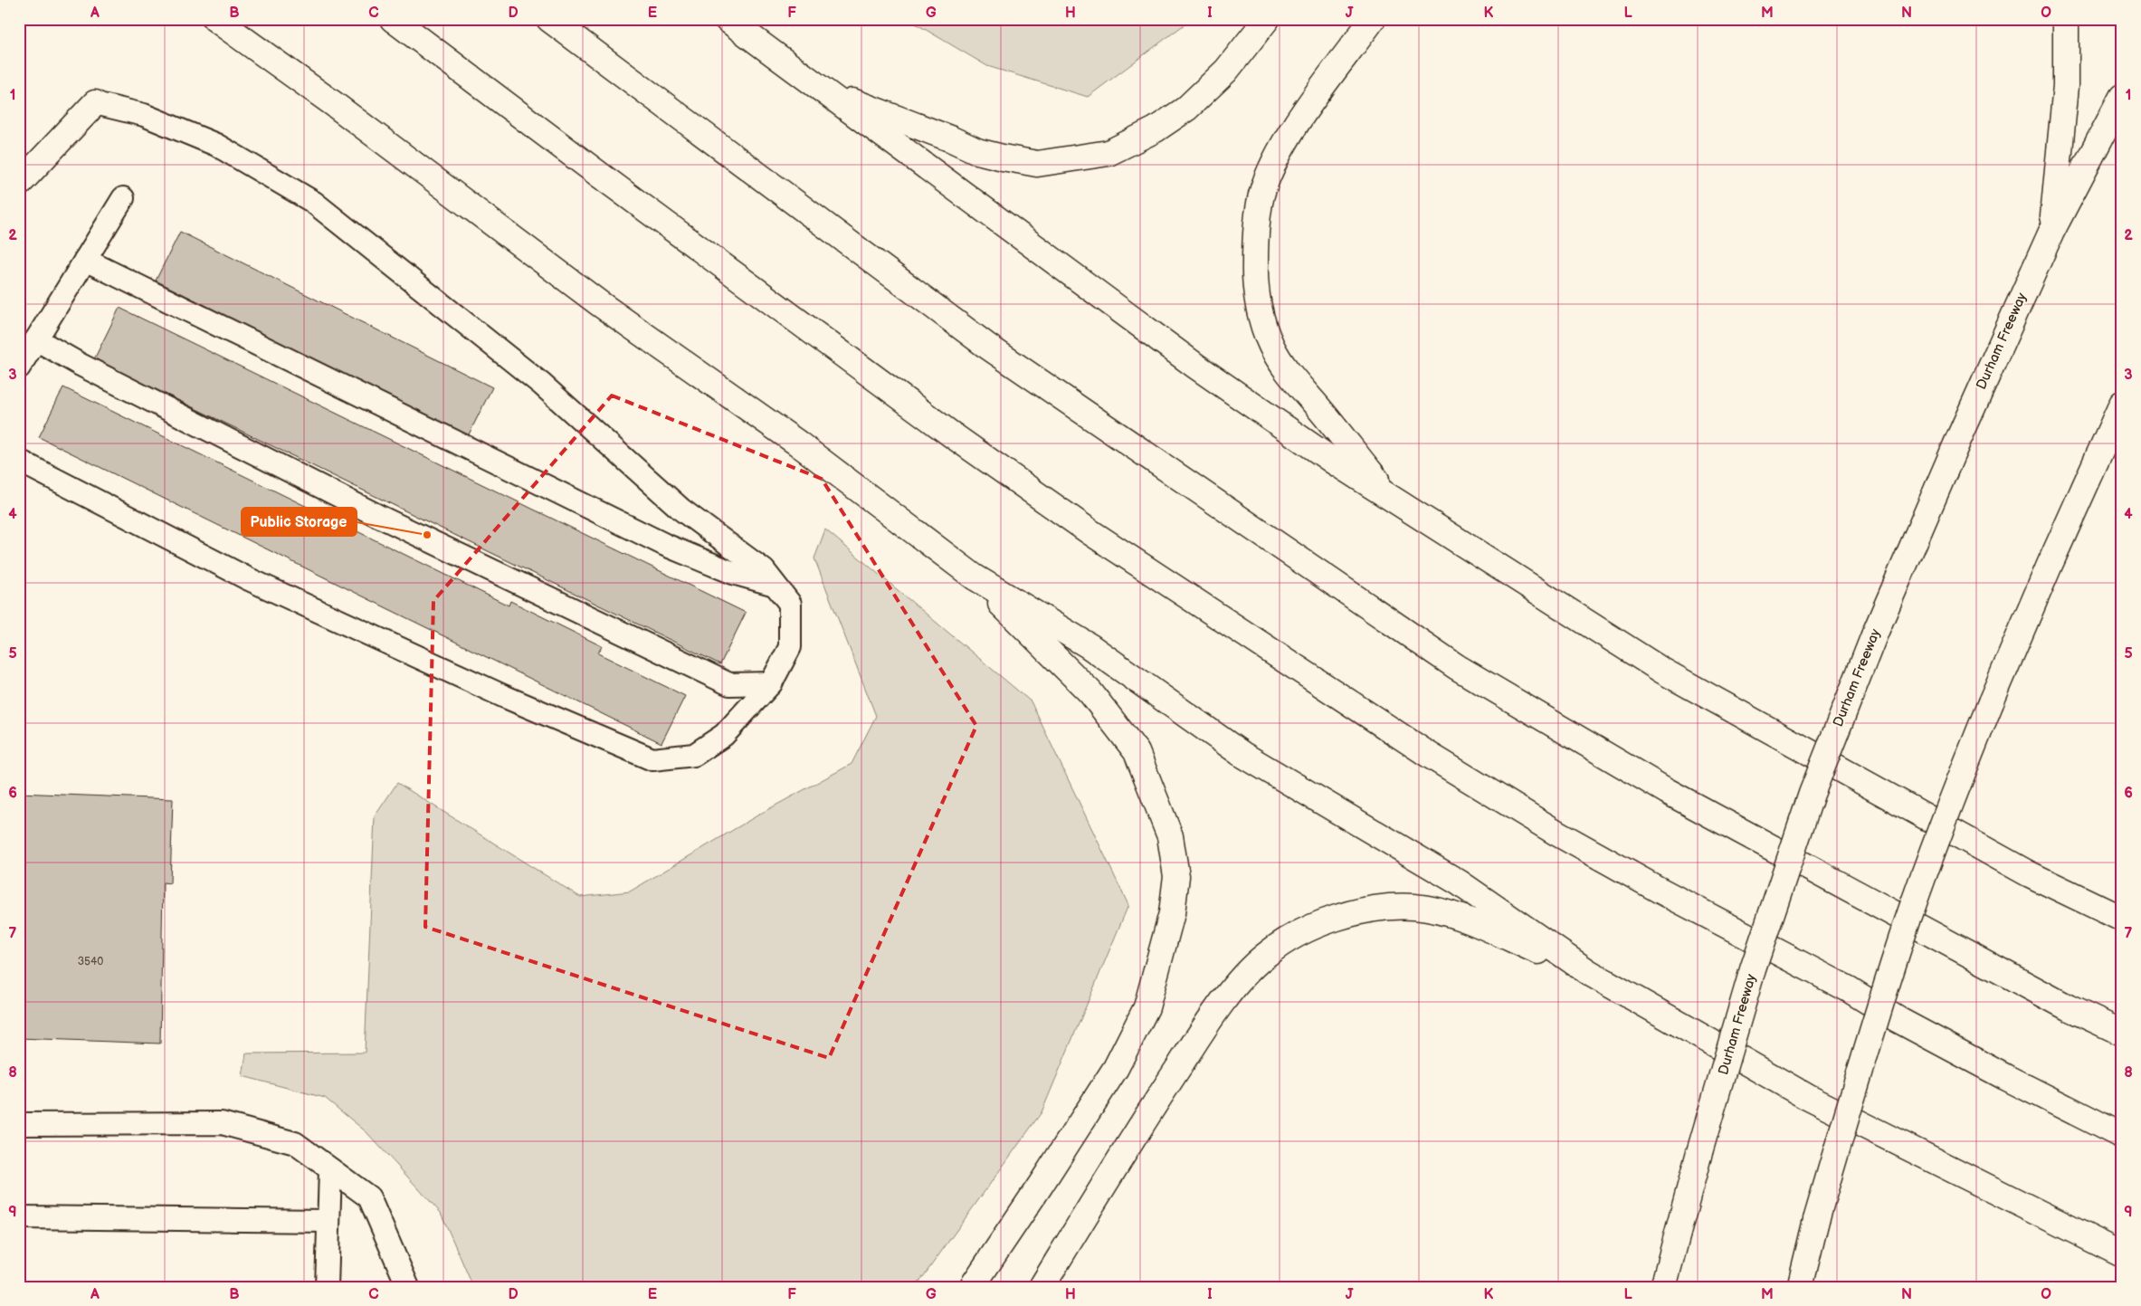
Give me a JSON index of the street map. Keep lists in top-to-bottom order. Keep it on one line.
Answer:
{"streets":{"main road":["Durham Freeway"]},"places":["Public Storage"],"house_numbers":["3540"],"grid":{"columns":["A","B","C","D","E","F","G","H","I","J","K","L","M","N","O"],"rows":["1","2","3","4","5","6","7","8","9"]}}
